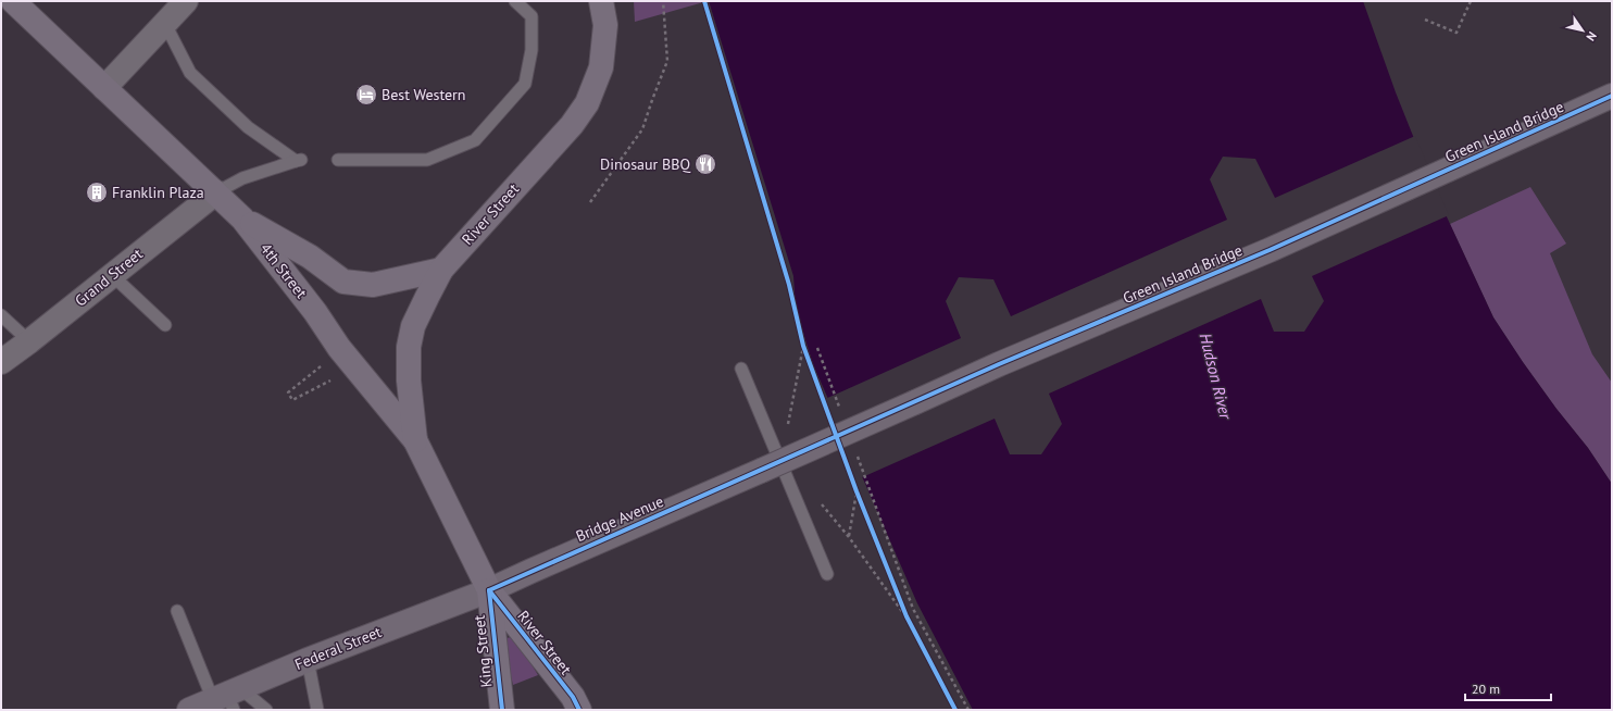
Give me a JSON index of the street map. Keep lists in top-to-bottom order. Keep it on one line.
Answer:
{"streets":{"main road":["River Street","4th Street","King Street"],"street":["Green Island Bridge","Grand Street","Bridge Avenue","Federal Street"]},"crossings":[["Green Island Bridge","Bridge Avenue"],["River Street","4th Street"],["River Street","Bridge Avenue"],["River Street","Federal Street"],["River Street","King Street"],["4th Street","Grand Street"],["4th Street","Bridge Avenue"],["4th Street","Federal Street"],["4th Street","King Street"],["Bridge Avenue","Federal Street"],["Bridge Avenue","King Street"],["Federal Street","King Street"]],"water":["Hudson River"],"places":{"hotel":["Best Western"],"restaurant":["Dinosaur BBQ"],"building":["Franklin Plaza"]},"scale_bar":"20 m","north":"bottom right"}
